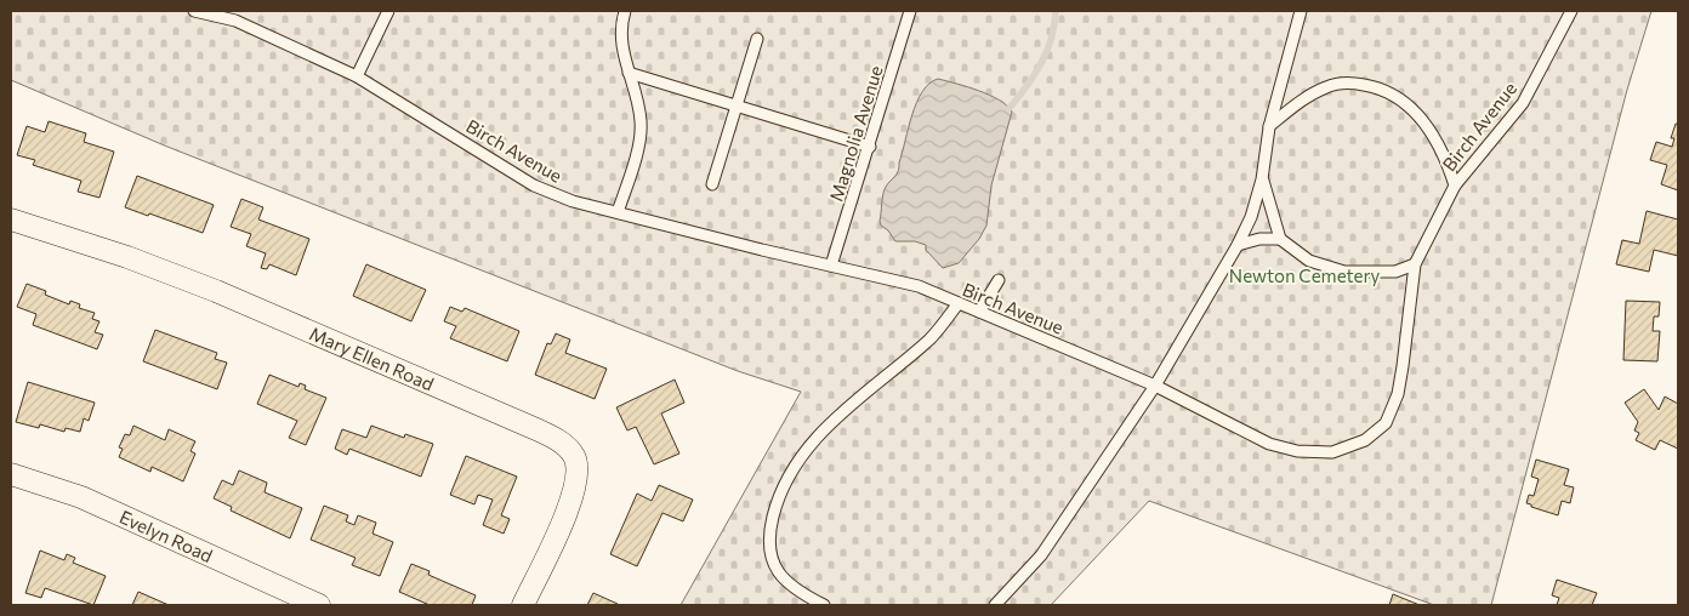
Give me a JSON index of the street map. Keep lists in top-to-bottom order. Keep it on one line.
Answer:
{"streets":{"street":["Mary Ellen Road","Evelyn Road"],"lane":["Birch Avenue","Magnolia Avenue"]},"crossings":[["Birch Avenue","Magnolia Avenue"]],"parks":["Newton Cemetery"]}
